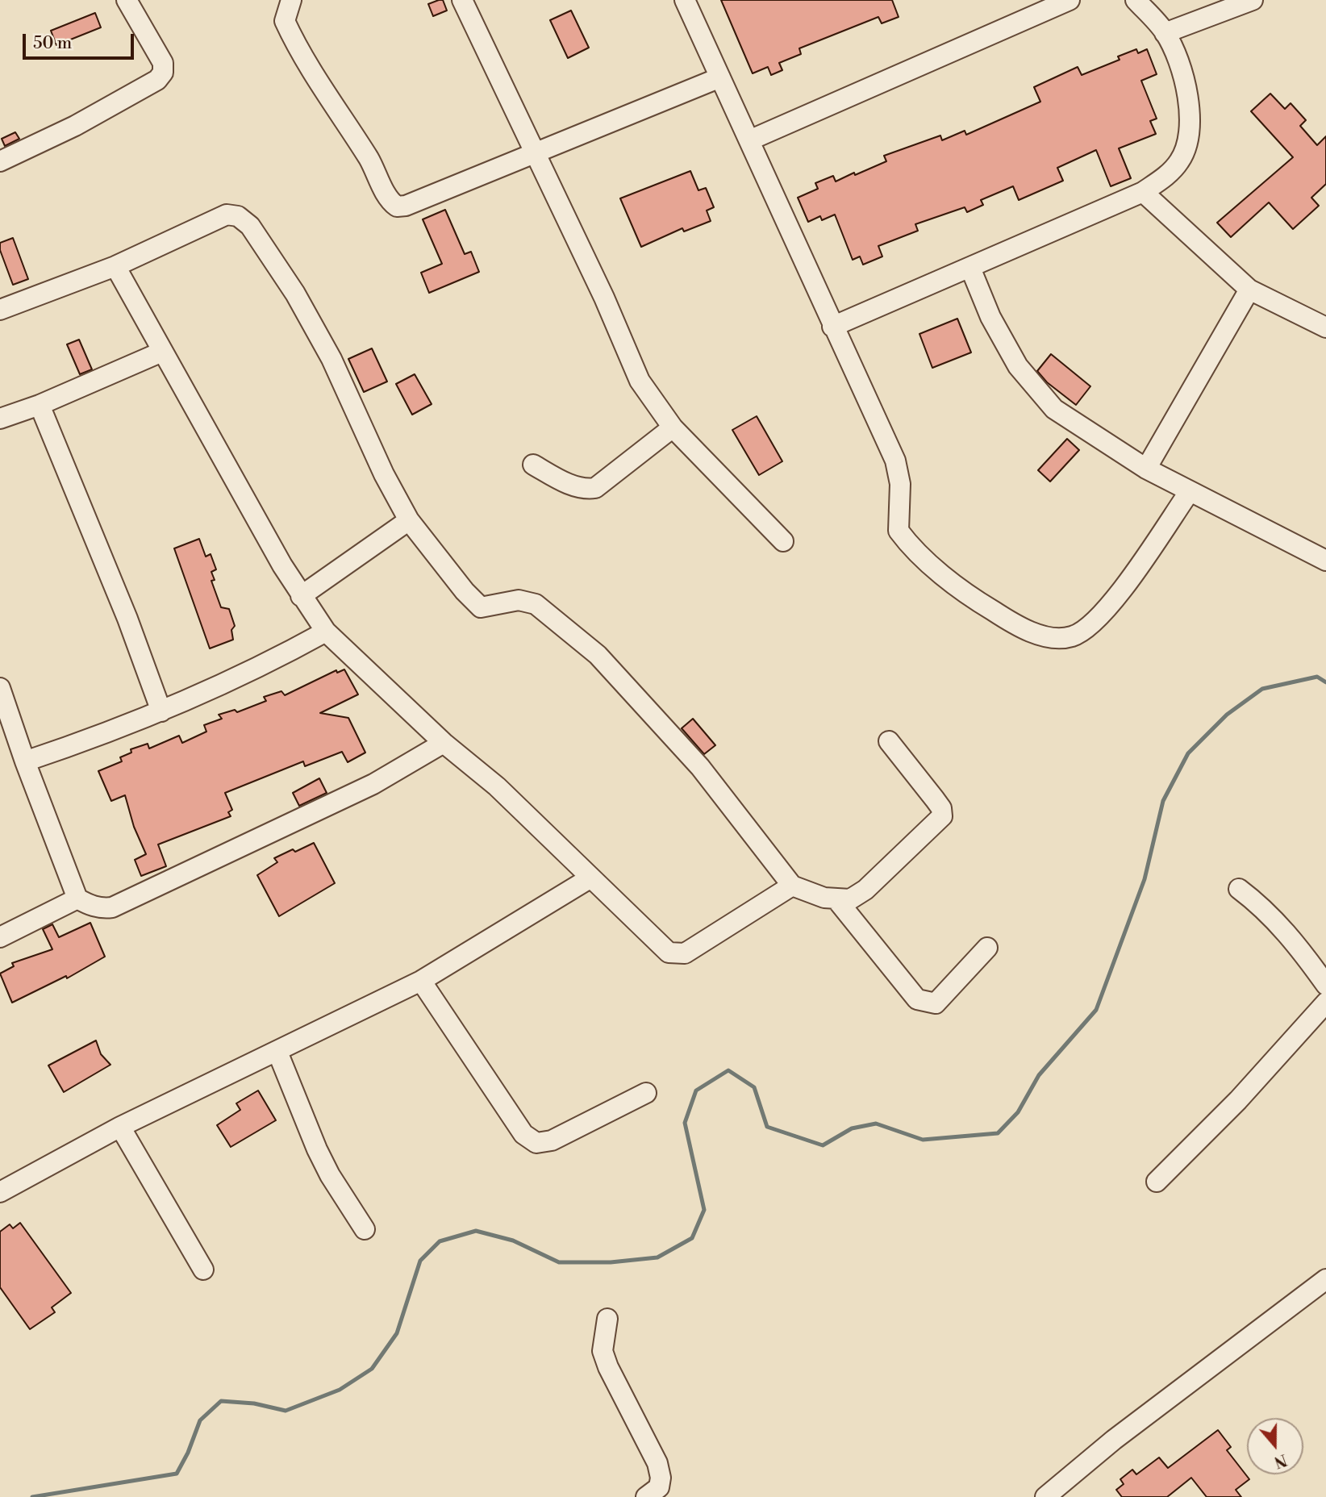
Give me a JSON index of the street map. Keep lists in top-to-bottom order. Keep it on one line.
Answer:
{"scale_bar":"50 m","north":"bottom"}
